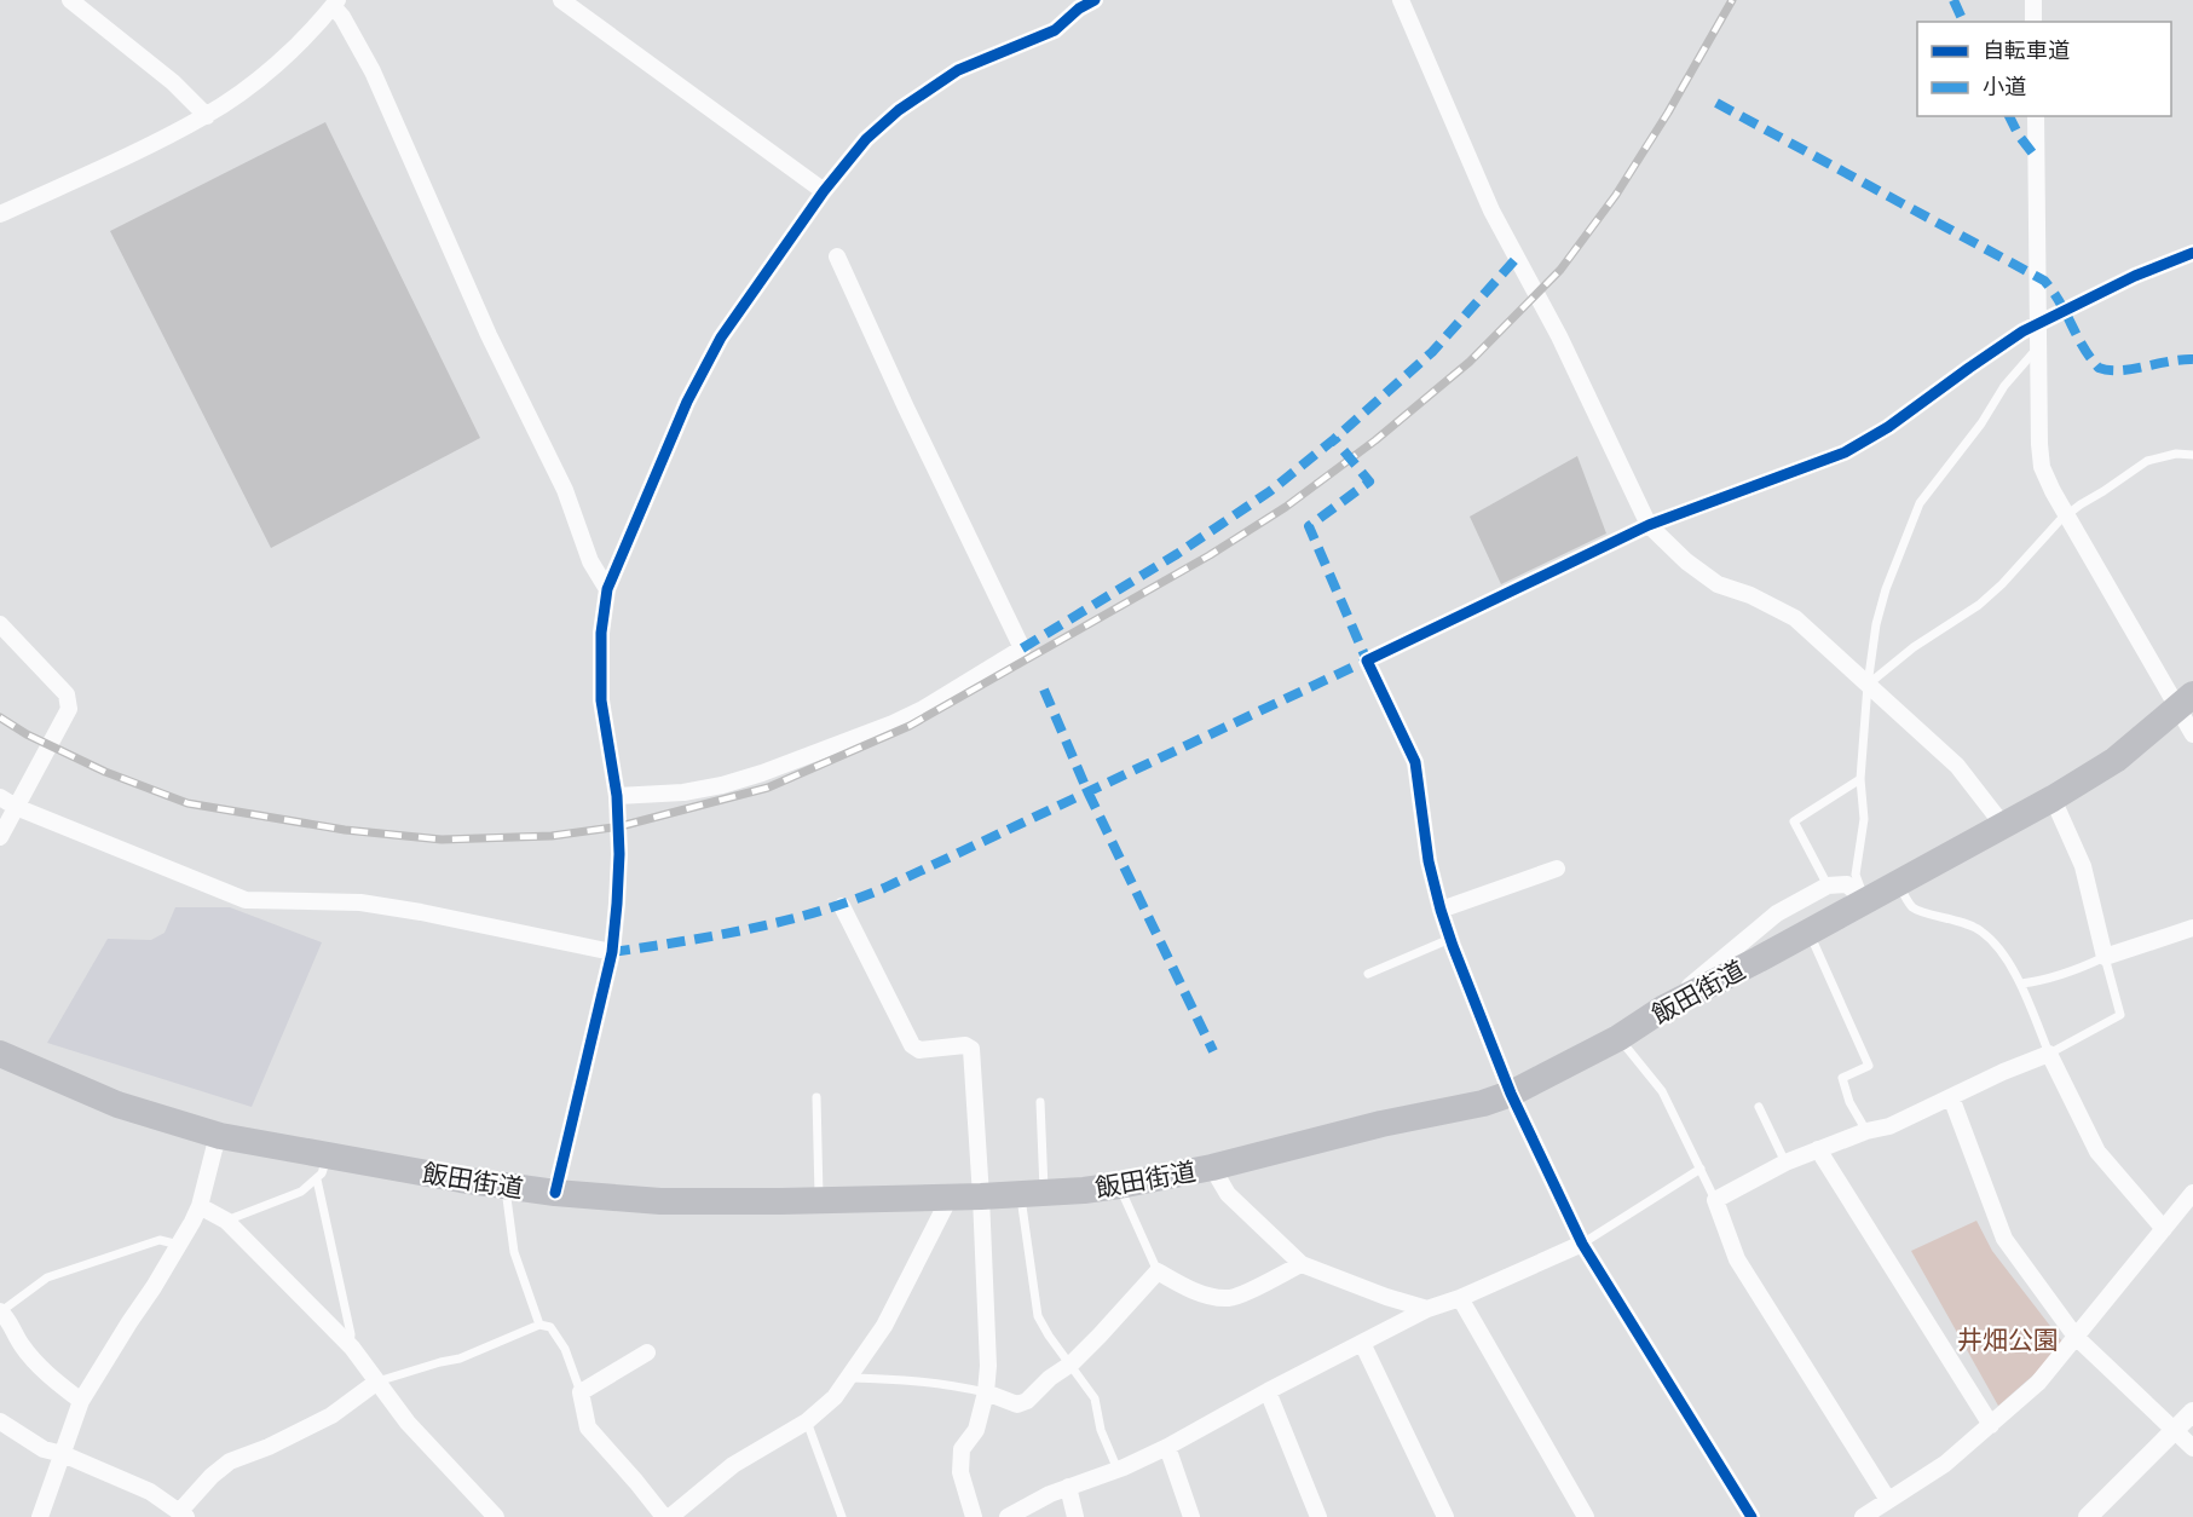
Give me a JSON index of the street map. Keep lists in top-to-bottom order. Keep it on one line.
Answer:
{"streets":{"highway":["飯田街道"]},"parks":["井畑公園"],"legend":["自転車道","小道"]}
